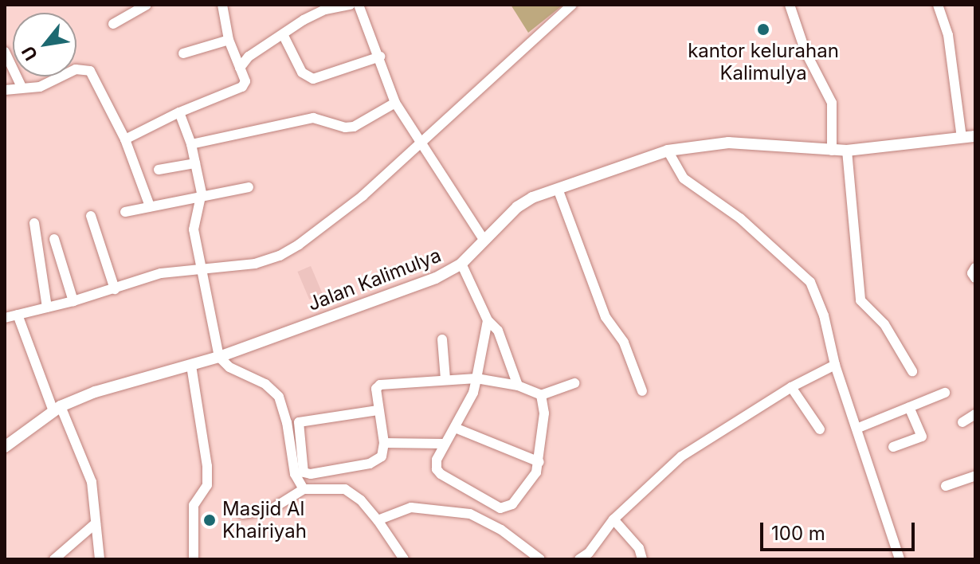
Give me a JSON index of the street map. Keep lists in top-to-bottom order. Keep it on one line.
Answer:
{"streets":{"street":["Jalan Kalimulya"]},"places":["kantor kelurahan Kalimulya","Masjid Al Khairiyah"],"scale_bar":"100 m","north":"bottom left"}
